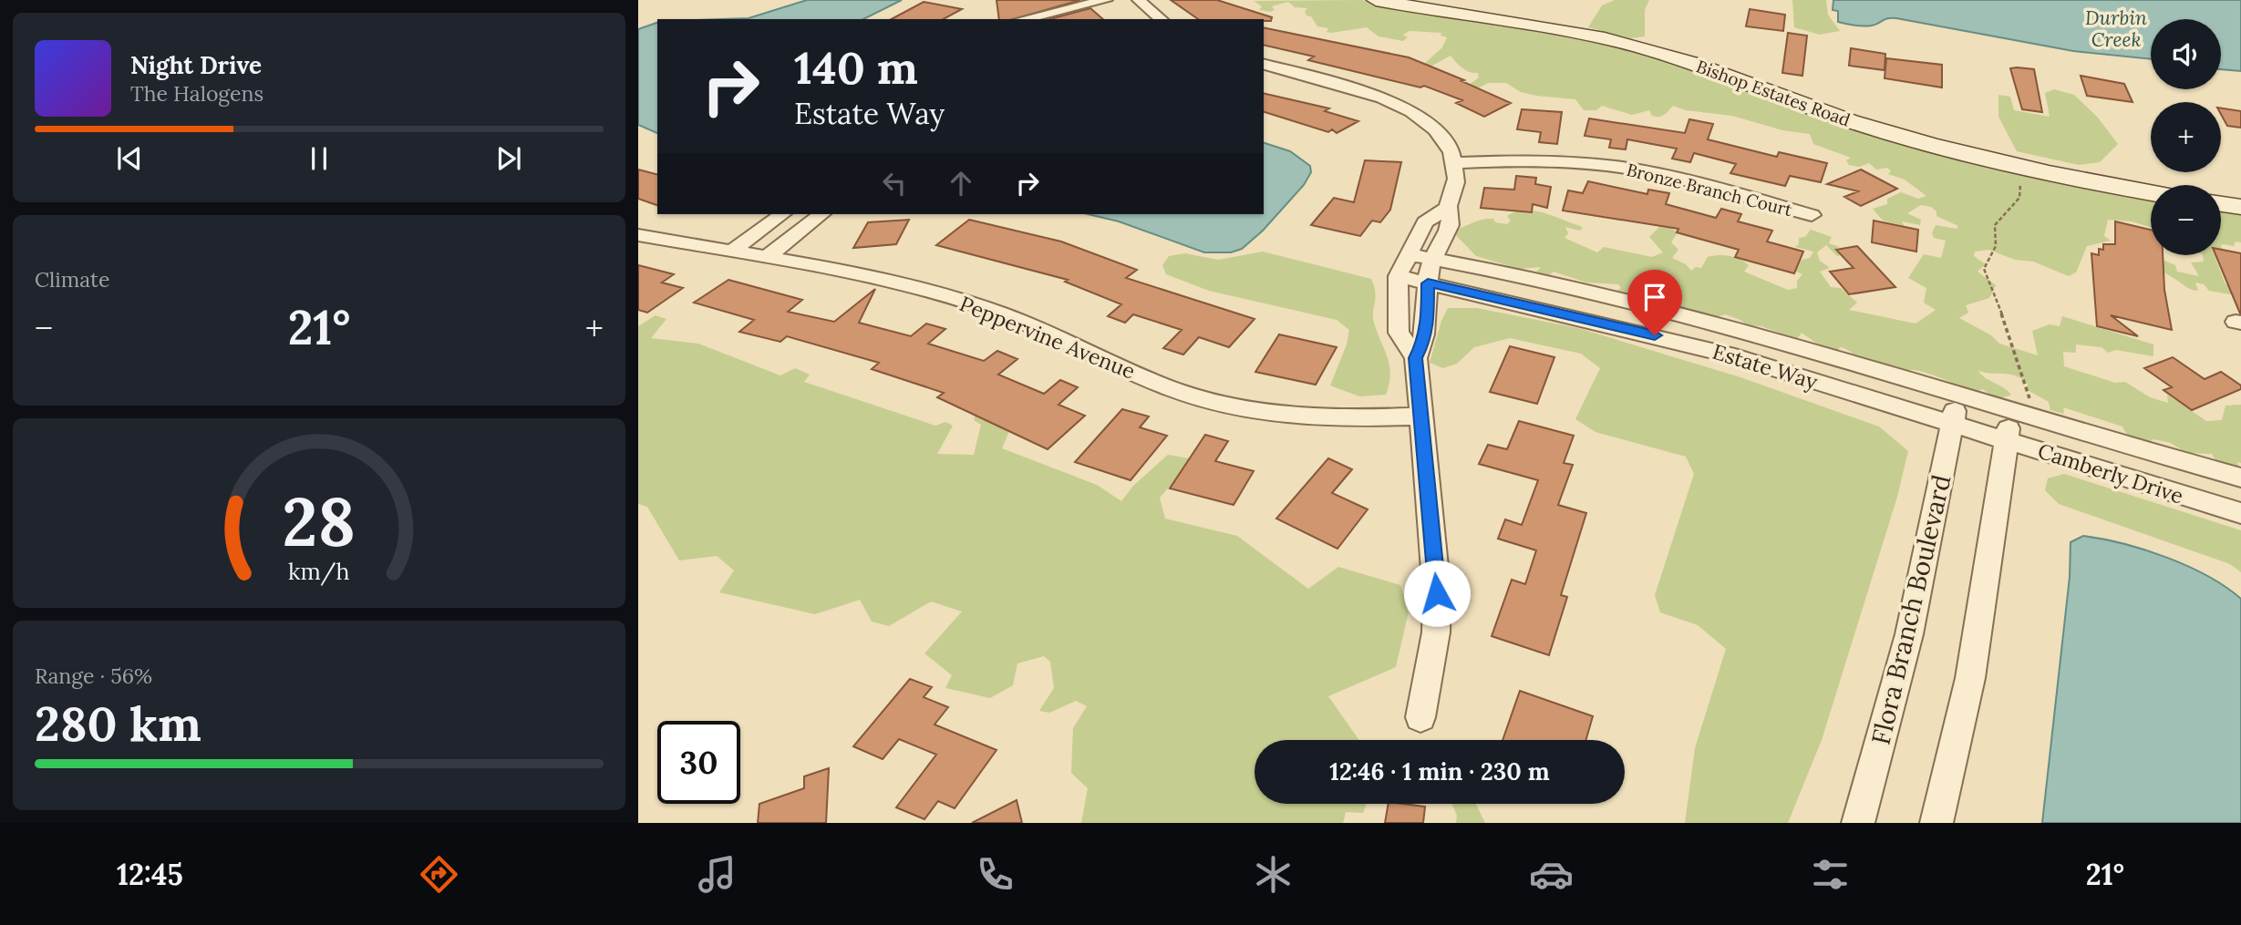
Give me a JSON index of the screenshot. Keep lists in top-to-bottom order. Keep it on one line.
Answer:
{"streets":{"street":["Bishop Estates Road","Bronze Branch Court","Peppervine Avenue","Estate Way","Camberly Drive","Flora Branch Boulevard"]},"crossings":[["Estate Way","Camberly Drive"],["Estate Way","Flora Branch Boulevard"]],"water":["Durbin Creek"],"page":{"map_buttons":["+","−"],"turn":["140 m","Estate Way"],"song":["Night Drive","The Halogens"],"tile":["Climate",["Range · 56%","280 km"]],"heat":["−","21°","+"],"limit":"30","trip":"12:46 · 1 min · 230 m","tabs":["12:45","21°"],"gauge":["28","km/h"]}}
